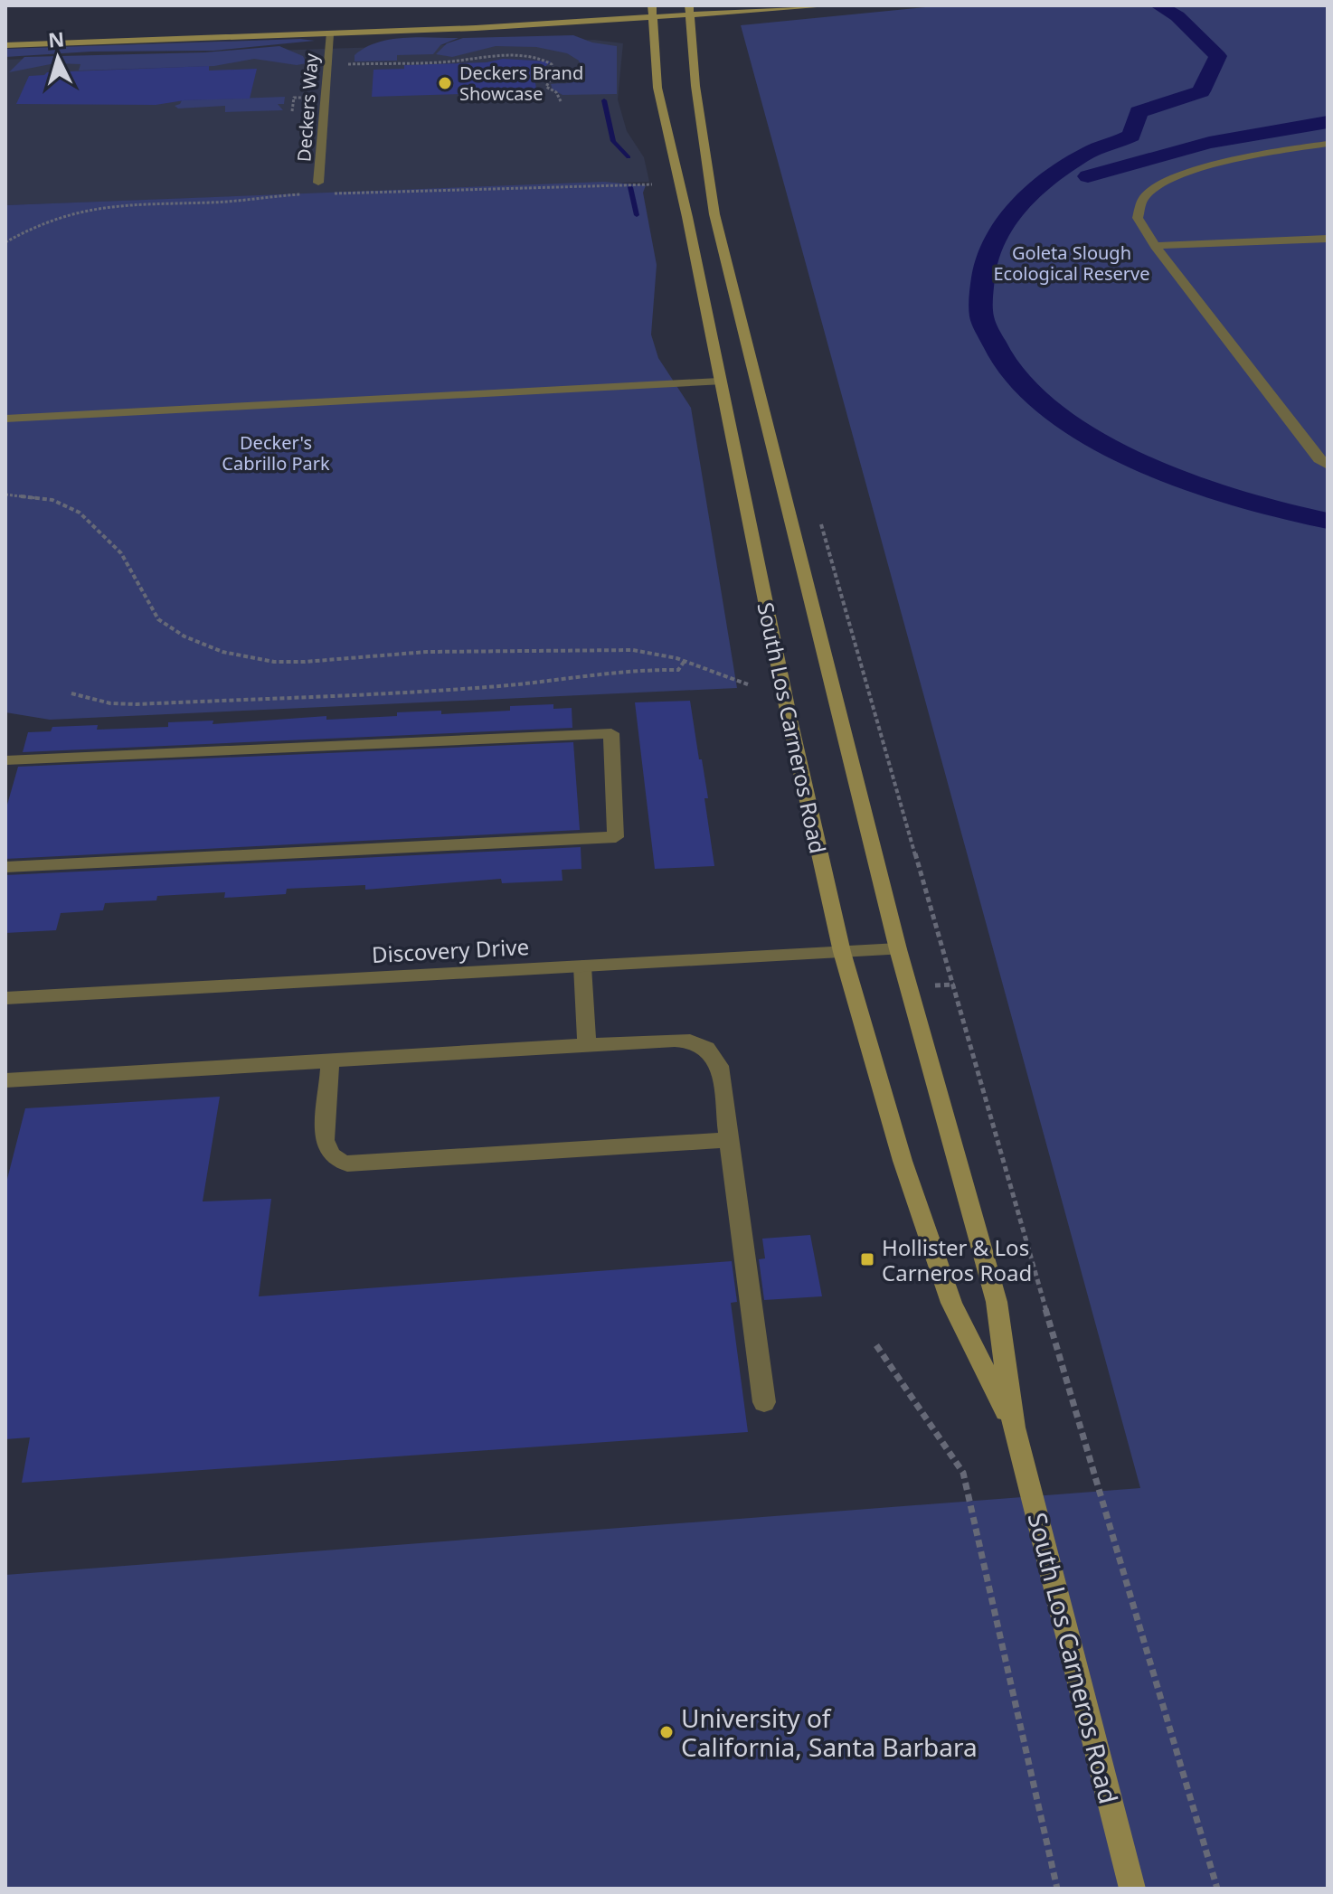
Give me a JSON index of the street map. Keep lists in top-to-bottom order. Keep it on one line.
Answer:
{"streets":{"main road":["South Los Carneros Road"],"street":["Deckers Way","Discovery Drive"]},"crossings":[["South Los Carneros Road","Discovery Drive"]],"parks":["Goleta Slough Ecological Reserve","Decker's Cabrillo Park"],"places":{"other":["Deckers Brand Showcase","University of California, Santa Barbara"],"transit":["Hollister & Los Carneros Road"]},"north":"top"}
